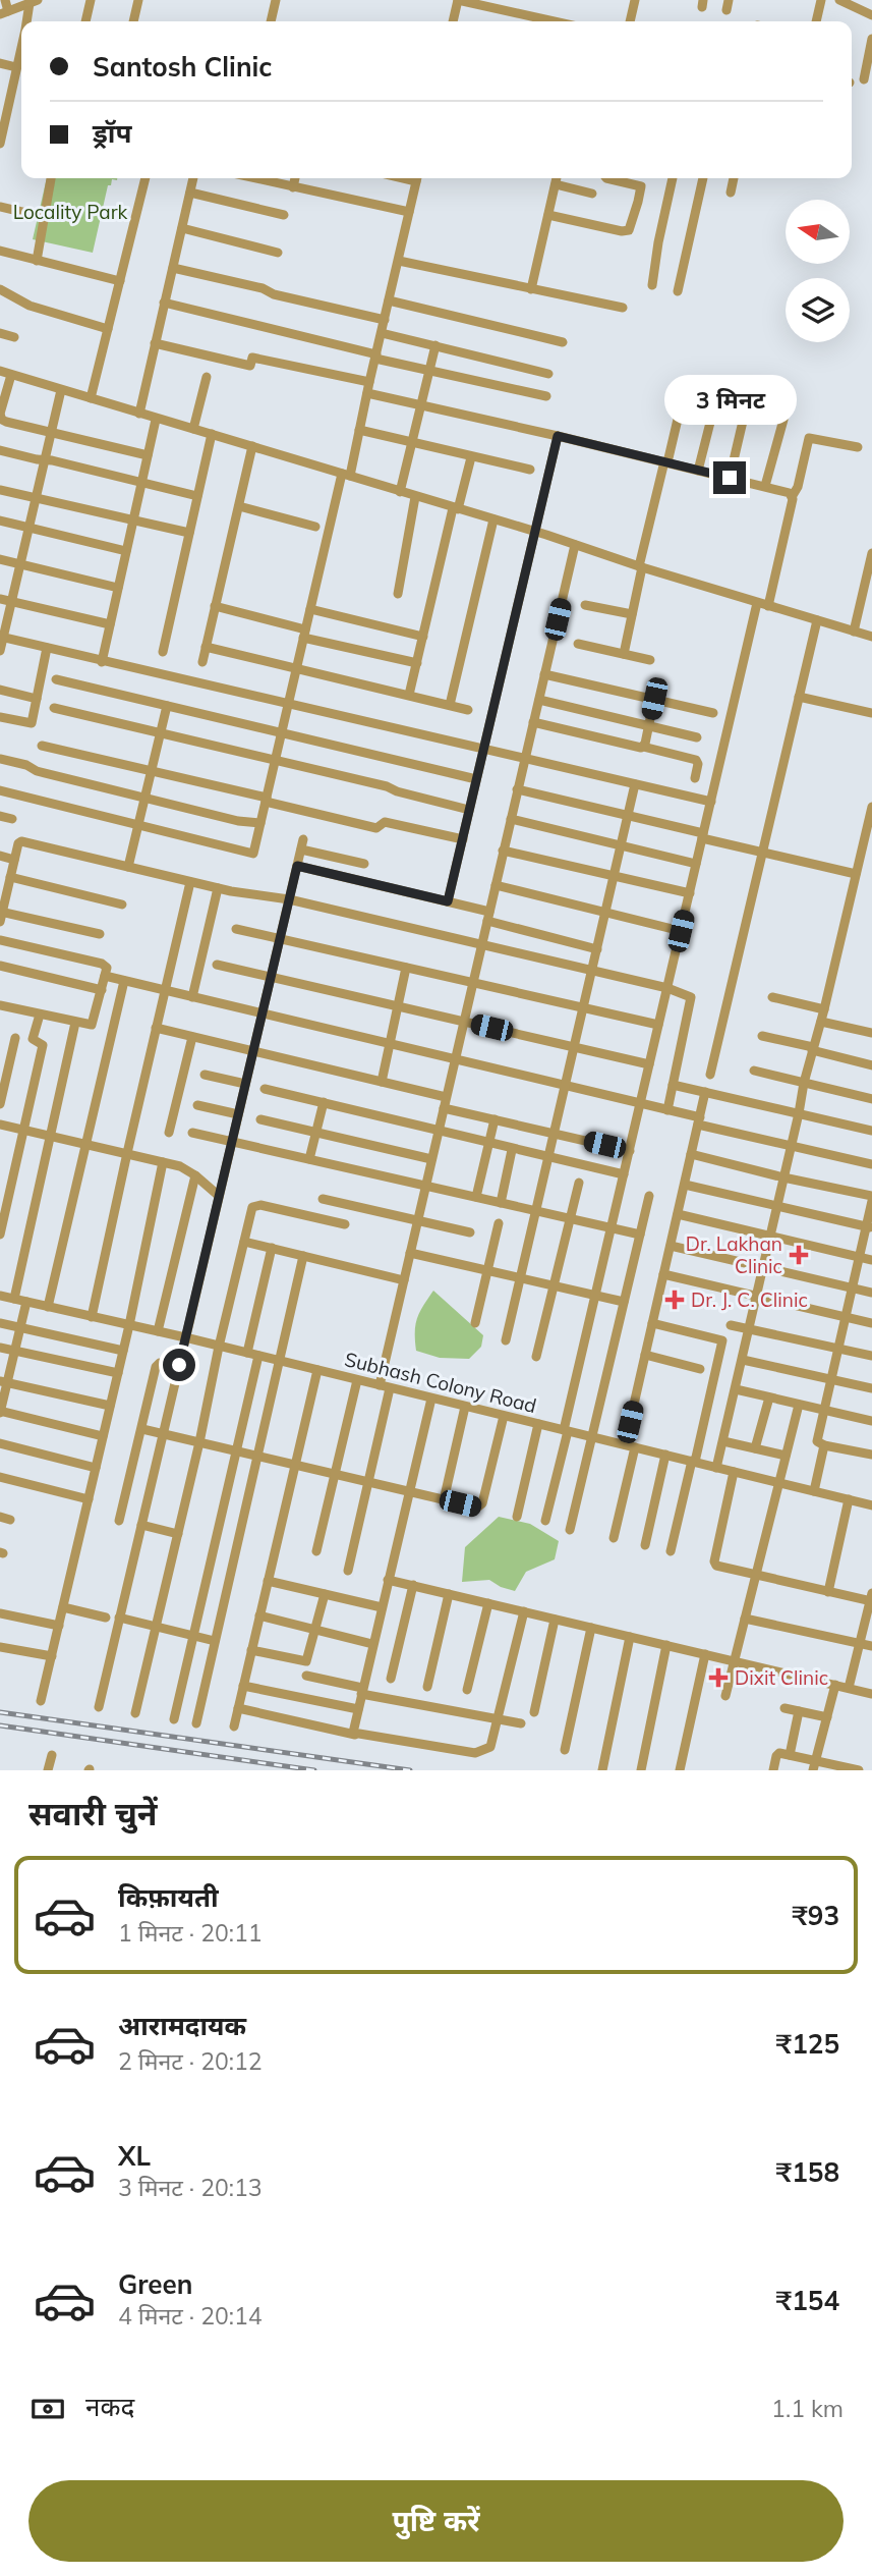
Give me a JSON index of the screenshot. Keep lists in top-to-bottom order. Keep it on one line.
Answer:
{"streets":{"street":["Subhash Colony Road"]},"parks":["Locality Park"],"places":{"health":["Dr. Lakhan Clinic","Dr. J. C. Clinic","Dixit Clinic"]},"north":"left","page":{"banner":["Santosh Clinic","ड्रॉप"],"bubble":"3 मिनट","heading":"सवारी चुनें","list":[{"name":"किफ़ायती","note":"1 मिनट · 20:11","value":"₹93"},{"name":"आरामदायक","note":"2 मिनट · 20:12","value":"₹125"},{"name":"XL","note":"3 मिनट · 20:13","value":"₹158"},{"name":"Green","note":"4 मिनट · 20:14","value":"₹154"}],"pay":["नकद","1.1 km"],"buttons":"पुष्टि करें"}}
